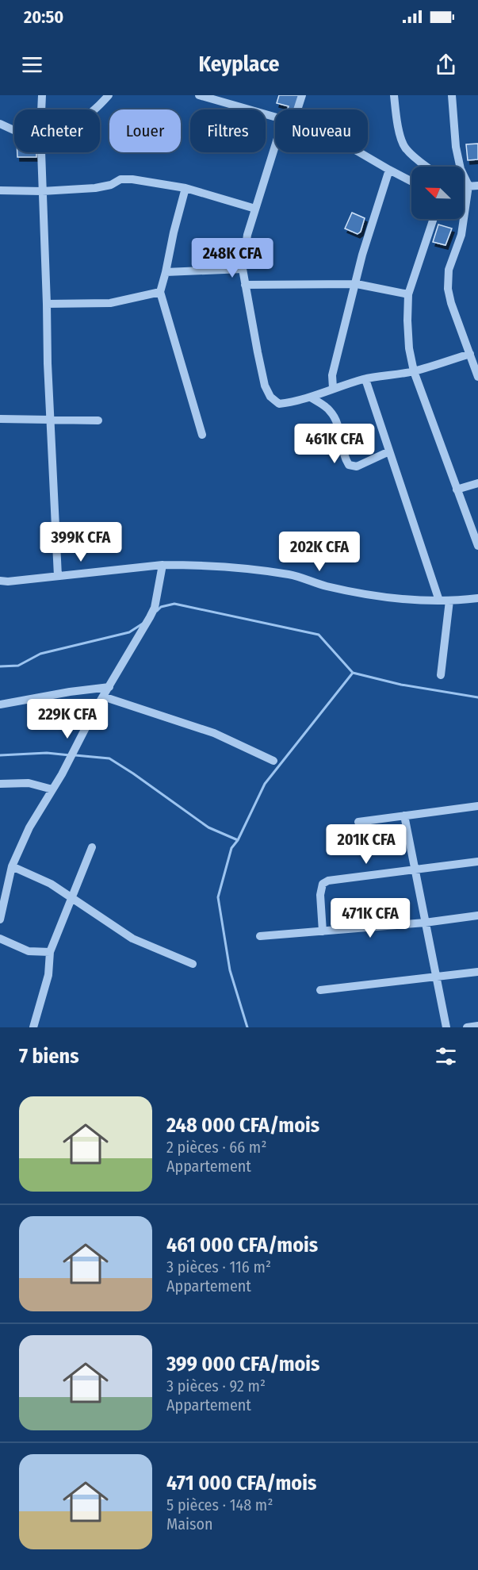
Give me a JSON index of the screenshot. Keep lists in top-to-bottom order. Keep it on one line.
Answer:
{"north":"top left","page":{"status":"20:50","header":"Keyplace","chip":["Acheter","Louer","Filtres","Nouveau"],"price":["248K CFA","461K CFA","399K CFA","202K CFA","229K CFA","201K CFA","471K CFA"],"heading":"7 biens","list":[{"name":"248 000 CFA/mois","note":"2 pièces · 66 m² · Appartement"},{"name":"461 000 CFA/mois","note":"3 pièces · 116 m² · Appartement"},{"name":"399 000 CFA/mois","note":"3 pièces · 92 m² · Appartement"},{"name":"471 000 CFA/mois","note":"5 pièces · 148 m² · Maison"}]}}
